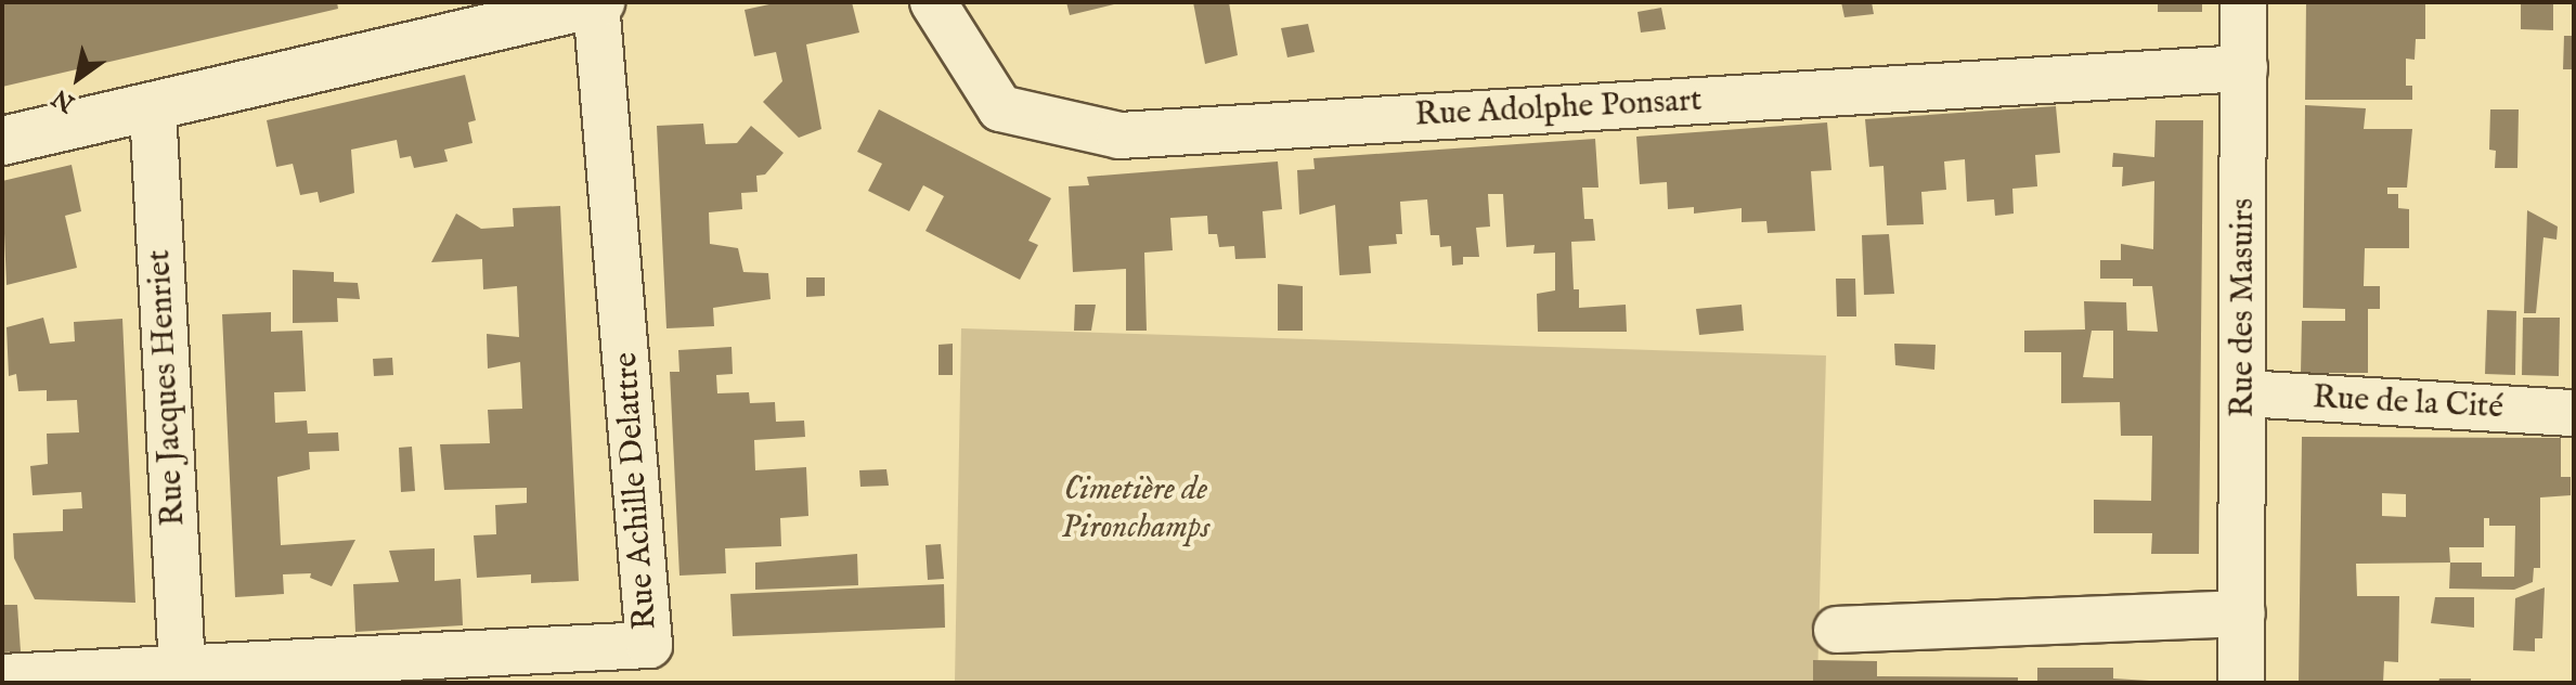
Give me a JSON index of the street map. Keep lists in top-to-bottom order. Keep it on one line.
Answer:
{"streets":{"street":["Rue Adolphe Ponsart","Rue des Masuirs","Rue Jacques Henriet","Rue de la Cité","Rue Achille Delattre"]},"crossings":[["Rue Adolphe Ponsart","Rue des Masuirs"],["Rue des Masuirs","Rue de la Cité"],["Rue Jacques Henriet","Rue Achille Delattre"]],"parks":["Cimetière de Pironchamps"],"north":"bottom left"}
